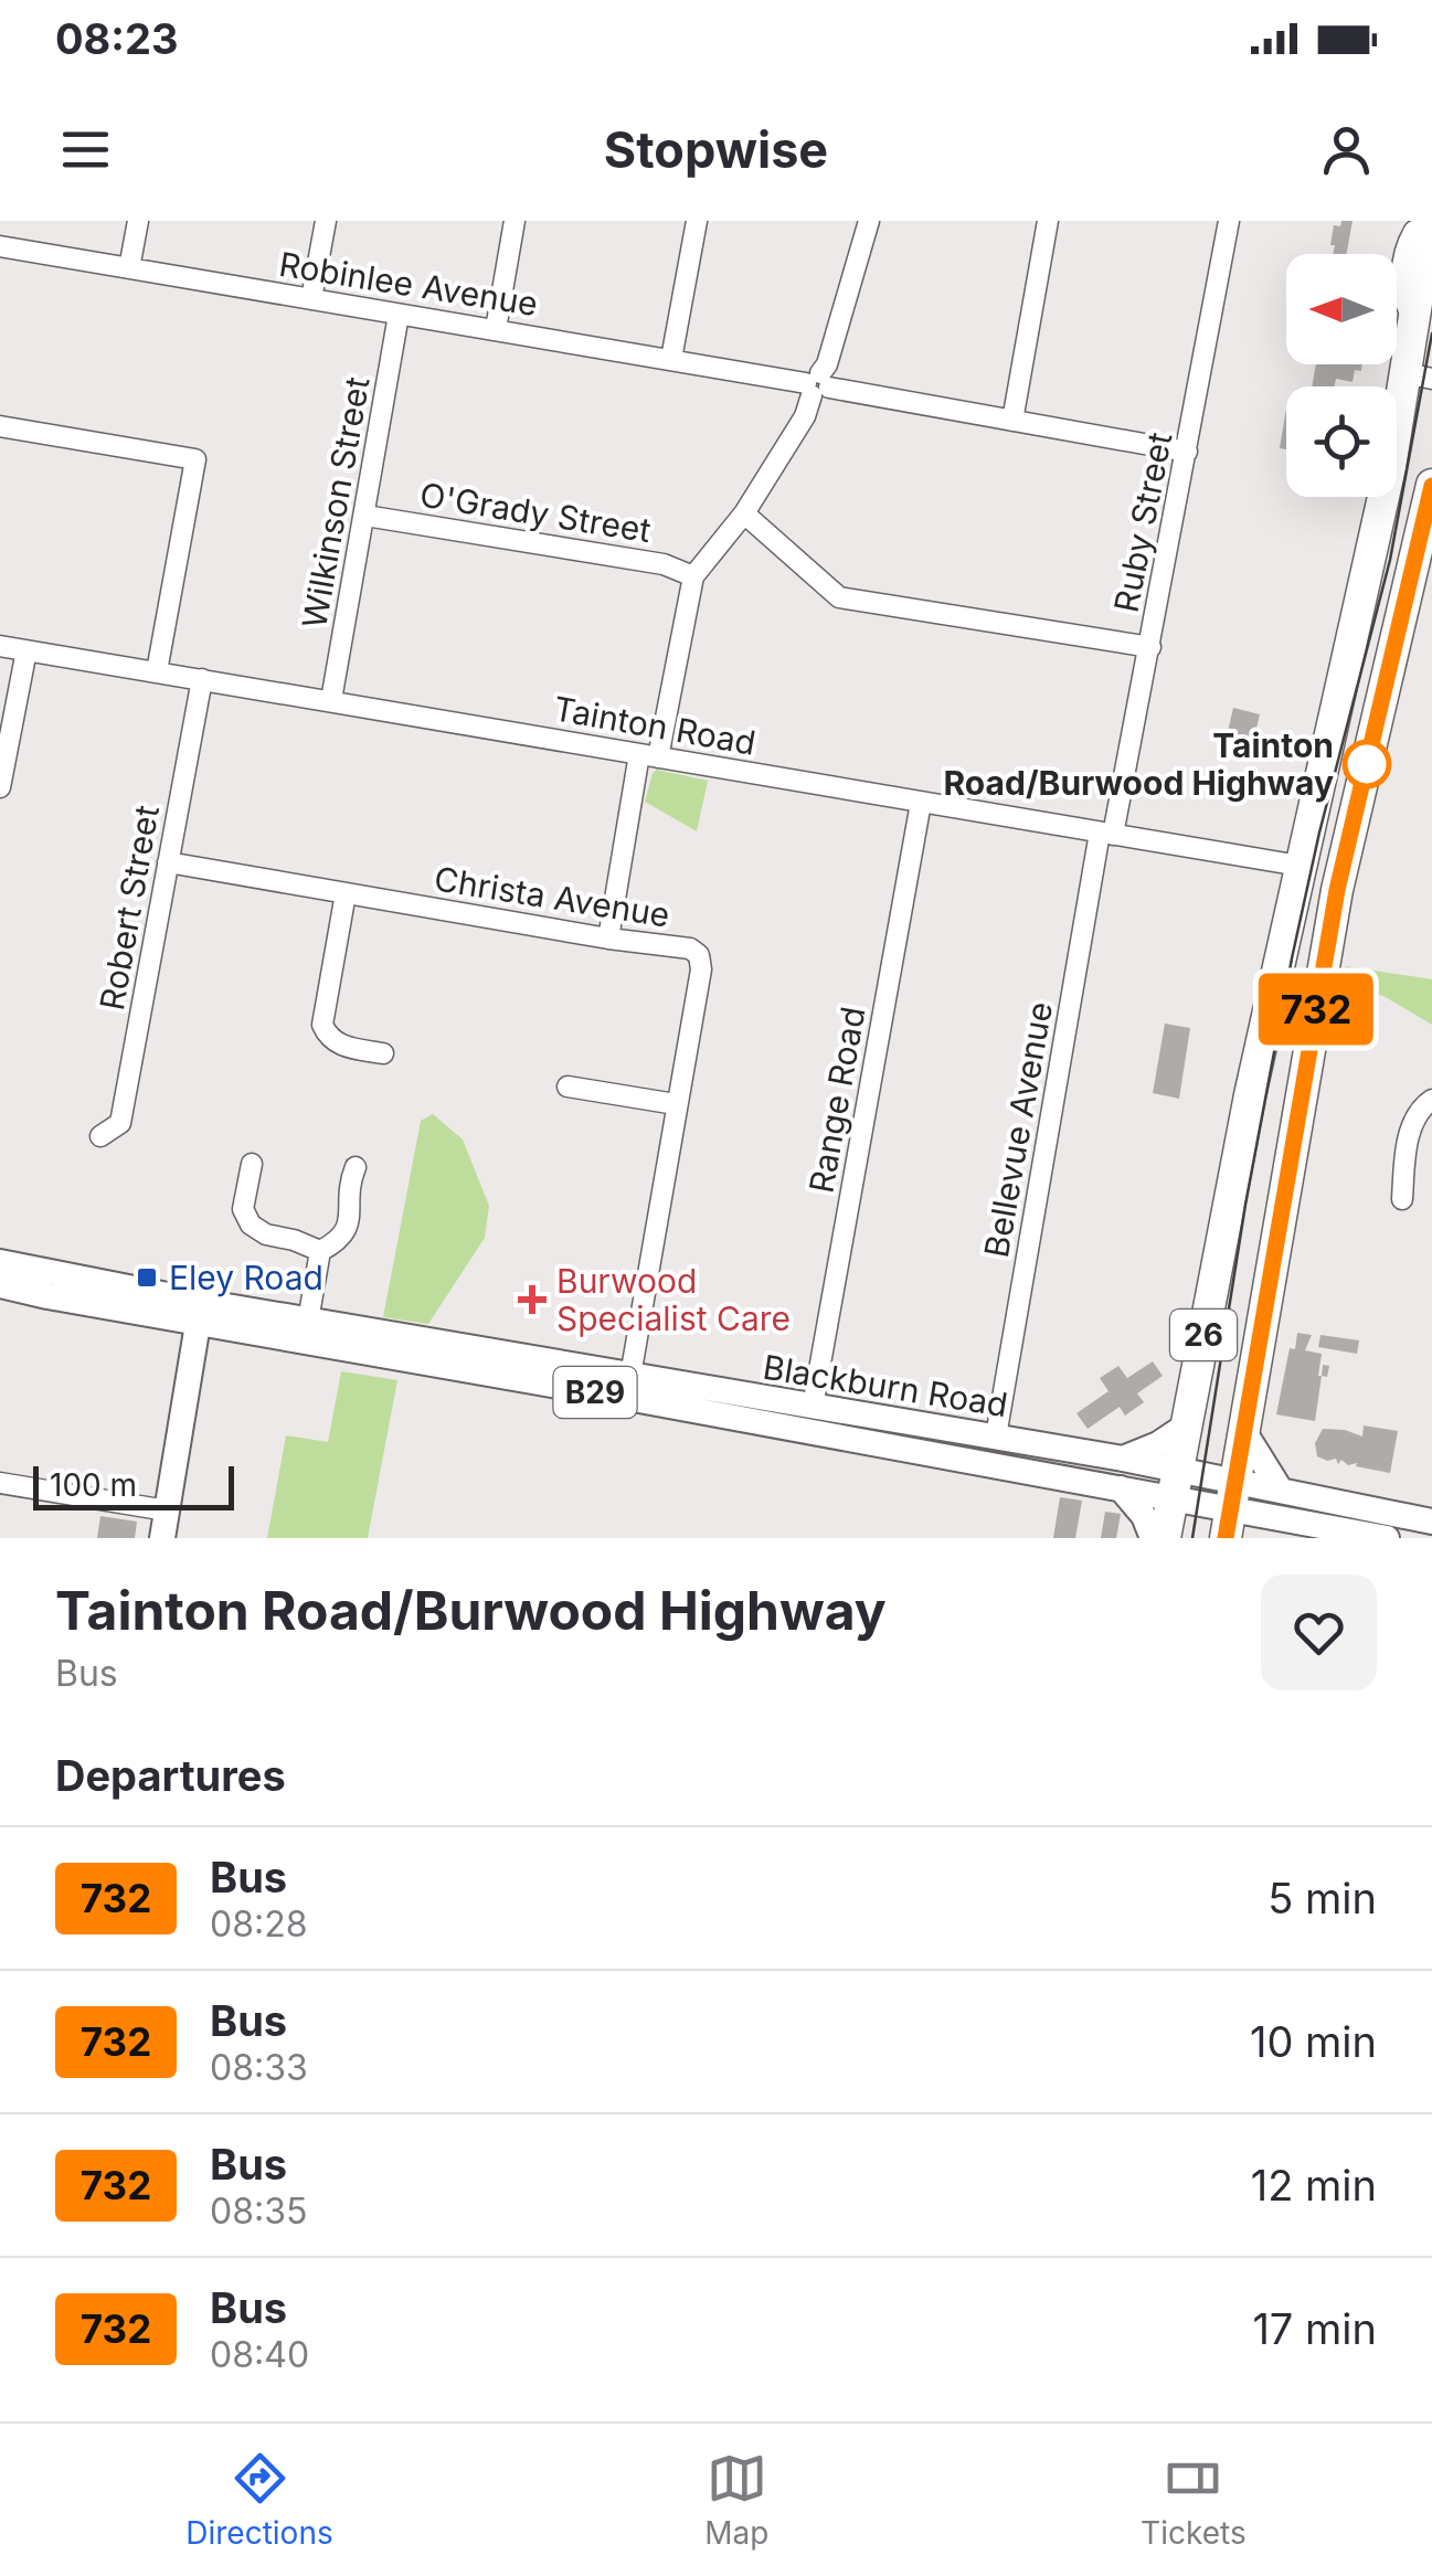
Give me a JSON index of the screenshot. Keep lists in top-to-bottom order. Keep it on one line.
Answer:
{"streets":{"highway":["26"],"main road":["Blackburn Road","B29"],"street":["Robinlee Avenue","Wilkinson Street","O'Grady Street","Ruby Street","Tainton Road","Christa Avenue","Robert Street","Range Road","Bellevue Avenue"]},"crossings":[["Robinlee Avenue","Wilkinson Street"],["Robinlee Avenue","Ruby Street"],["Wilkinson Street","O'Grady Street"],["Wilkinson Street","Tainton Road"],["Ruby Street","Tainton Road"],["Ruby Street","Bellevue Avenue"],["Tainton Road","Robert Street"],["Tainton Road","Range Road"],["Tainton Road","Bellevue Avenue"],["Tainton Road","26"],["Christa Avenue","Robert Street"],["Christa Avenue","Blackburn Road"],["Range Road","Blackburn Road"],["Bellevue Avenue","Blackburn Road"],["26","Blackburn Road"]],"places":{"other":["Tainton Road/Burwood Highway"],"transit":["Eley Road"],"health":["Burwood Specialist Care"]},"lines":["bus line 732"],"scale_bar":"100 m","north":"left","page":{"status":"08:23","header":"Stopwise","on_map":"732","scale":"100 m","heading":[["Tainton Road/Burwood Highway","Bus"],"Departures"],"list":[{"mark":"732","name":"Bus","note":"08:28","value":"5 min"},{"mark":"732","name":"Bus","note":"08:33","value":"10 min"},{"mark":"732","name":"Bus","note":"08:35","value":"12 min"},{"mark":"732","name":"Bus","note":"08:40","value":"17 min"}],"tabs":["Directions","Map","Tickets"]}}
